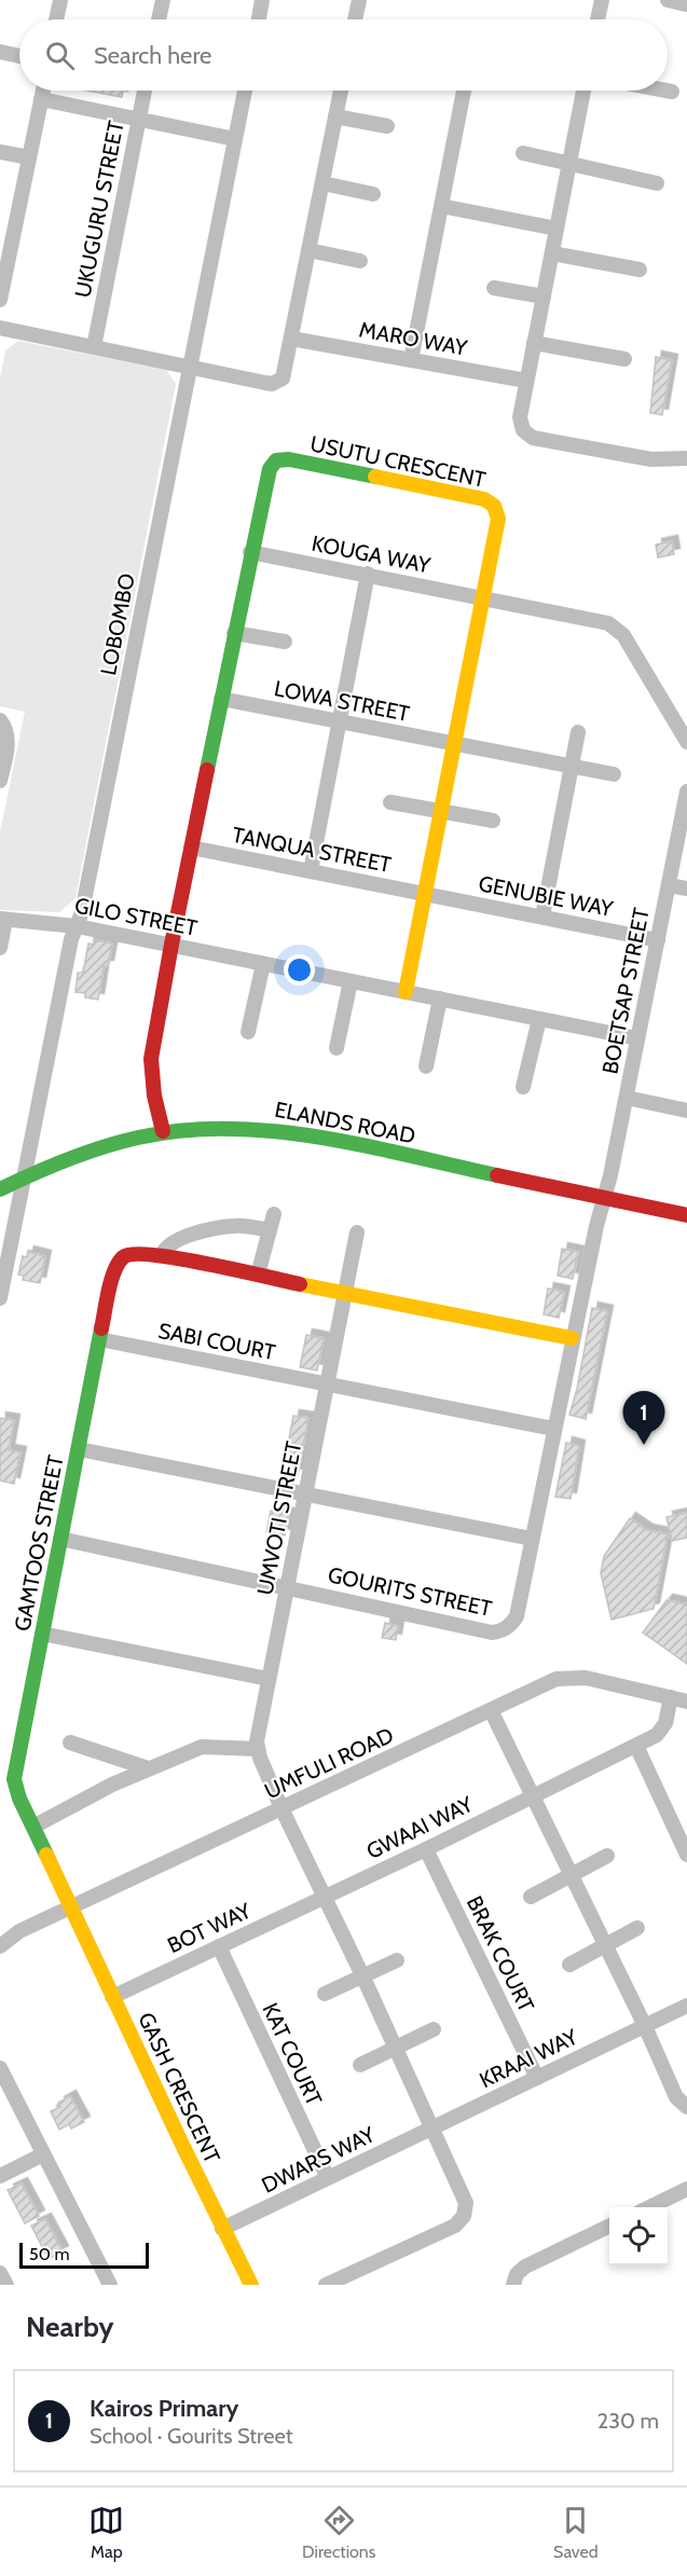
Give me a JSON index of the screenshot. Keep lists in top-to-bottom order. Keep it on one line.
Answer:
{"streets":{"street":["UKUGURU STREET","MARO WAY","USUTU CRESCENT","KOUGA WAY","LOBOMBO","LOWA STREET","TANQUA STREET","GENUBIE WAY","GILO STREET","BOETSAP STREET","ELANDS ROAD","SABI COURT","UMVOTI STREET","GAMTOOS STREET","GOURITS STREET","UMFULI ROAD","GWAAI WAY","BOT WAY","BRAK COURT","KAT COURT","KRAAI WAY","GASH CRESCENT","DWARS WAY"]},"crossings":[["USUTU CRESCENT","KOUGA WAY"],["USUTU CRESCENT","LOWA STREET"],["USUTU CRESCENT","TANQUA STREET"],["USUTU CRESCENT","GENUBIE WAY"],["USUTU CRESCENT","GILO STREET"],["USUTU CRESCENT","ELANDS ROAD"],["LOBOMBO","GILO STREET"],["LOBOMBO","ELANDS ROAD"],["TANQUA STREET","GENUBIE WAY"],["GENUBIE WAY","BOETSAP STREET"],["GILO STREET","BOETSAP STREET"],["BOETSAP STREET","ELANDS ROAD"],["BOETSAP STREET","GOURITS STREET"],["ELANDS ROAD","GOURITS STREET"],["SABI COURT","UMVOTI STREET"],["SABI COURT","GAMTOOS STREET"],["SABI COURT","GOURITS STREET"],["UMVOTI STREET","GAMTOOS STREET"],["UMVOTI STREET","GOURITS STREET"],["UMVOTI STREET","UMFULI ROAD"],["GAMTOOS STREET","GOURITS STREET"],["GAMTOOS STREET","UMFULI ROAD"],["GAMTOOS STREET","GASH CRESCENT"],["UMFULI ROAD","GWAAI WAY"],["UMFULI ROAD","GASH CRESCENT"],["GWAAI WAY","BOT WAY"],["GWAAI WAY","BRAK COURT"],["BOT WAY","KAT COURT"],["BOT WAY","GASH CRESCENT"],["BRAK COURT","KRAAI WAY"],["KAT COURT","DWARS WAY"],["KRAAI WAY","DWARS WAY"],["GASH CRESCENT","DWARS WAY"]],"scale_bar":"50 m","page":{"search":"Search here","pins":"1","scale":"50 m","heading":"Nearby","list":[{"mark":"1","name":"Kairos Primary","note":"School · Gourits Street","value":"230 m"}],"nav":["Map","Directions","Saved"]}}
